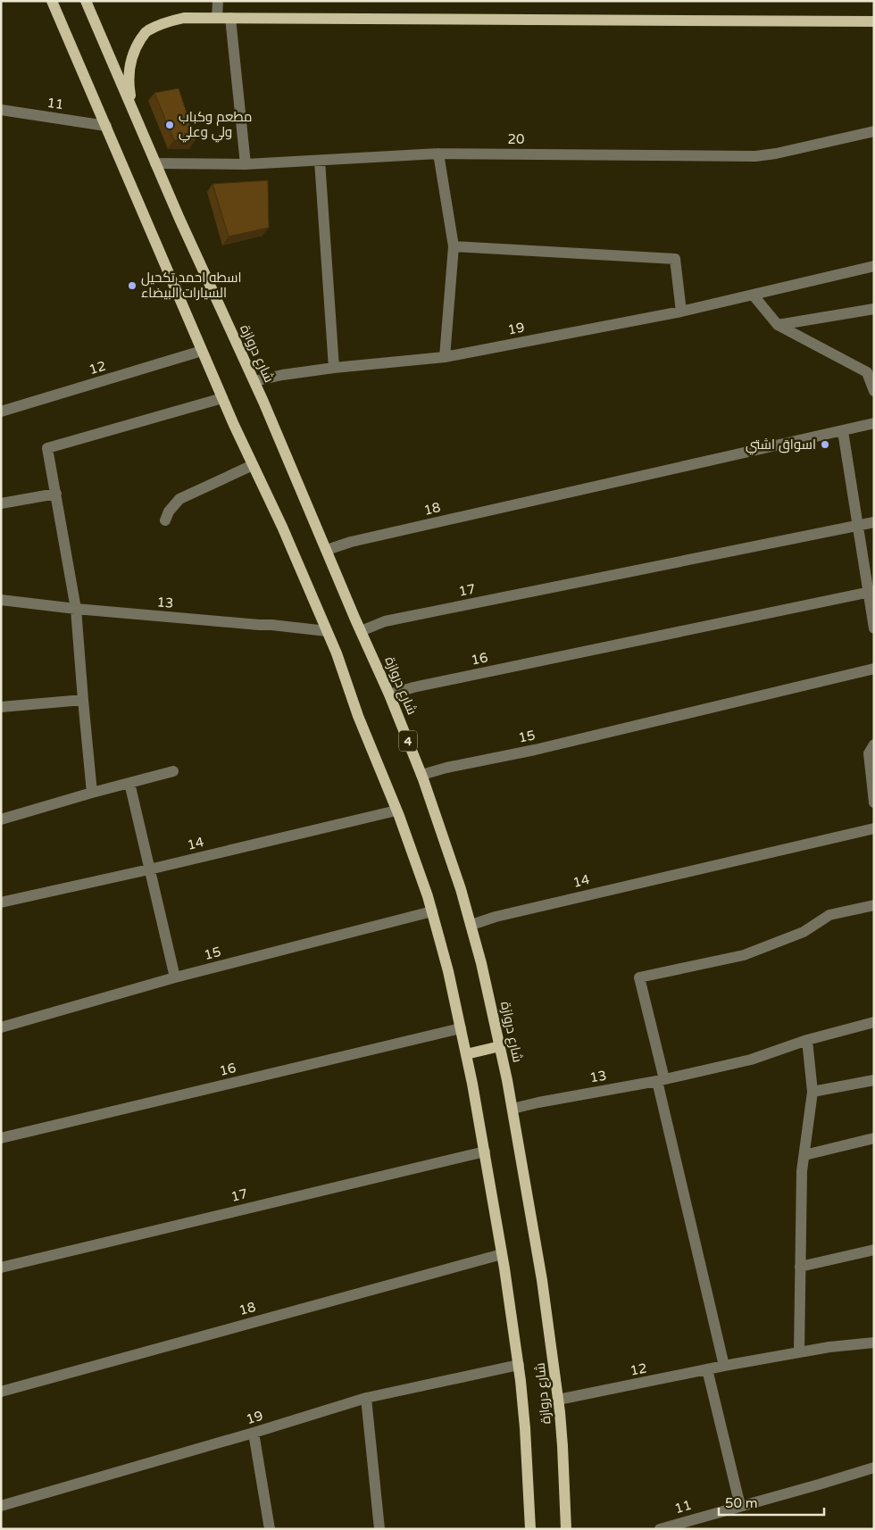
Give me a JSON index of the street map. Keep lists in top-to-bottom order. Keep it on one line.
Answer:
{"streets":{"main road":["شارع دروازة","4"],"street":["11","20","19","12","18","17","13","16","15","14"]},"crossings":[["11","شارع دروازة"],["20","شارع دروازة"],["19","شارع دروازة"],["شارع دروازة","12"],["شارع دروازة","18"],["شارع دروازة","17"],["شارع دروازة","13"],["شارع دروازة","16"],["شارع دروازة","15"],["شارع دروازة","14"]],"places":["مطعم وكباب ولي وعلي","اسطه احمد تكحيل السيارات البيضاء","اسواق اشتي"],"scale_bar":"50 m"}
